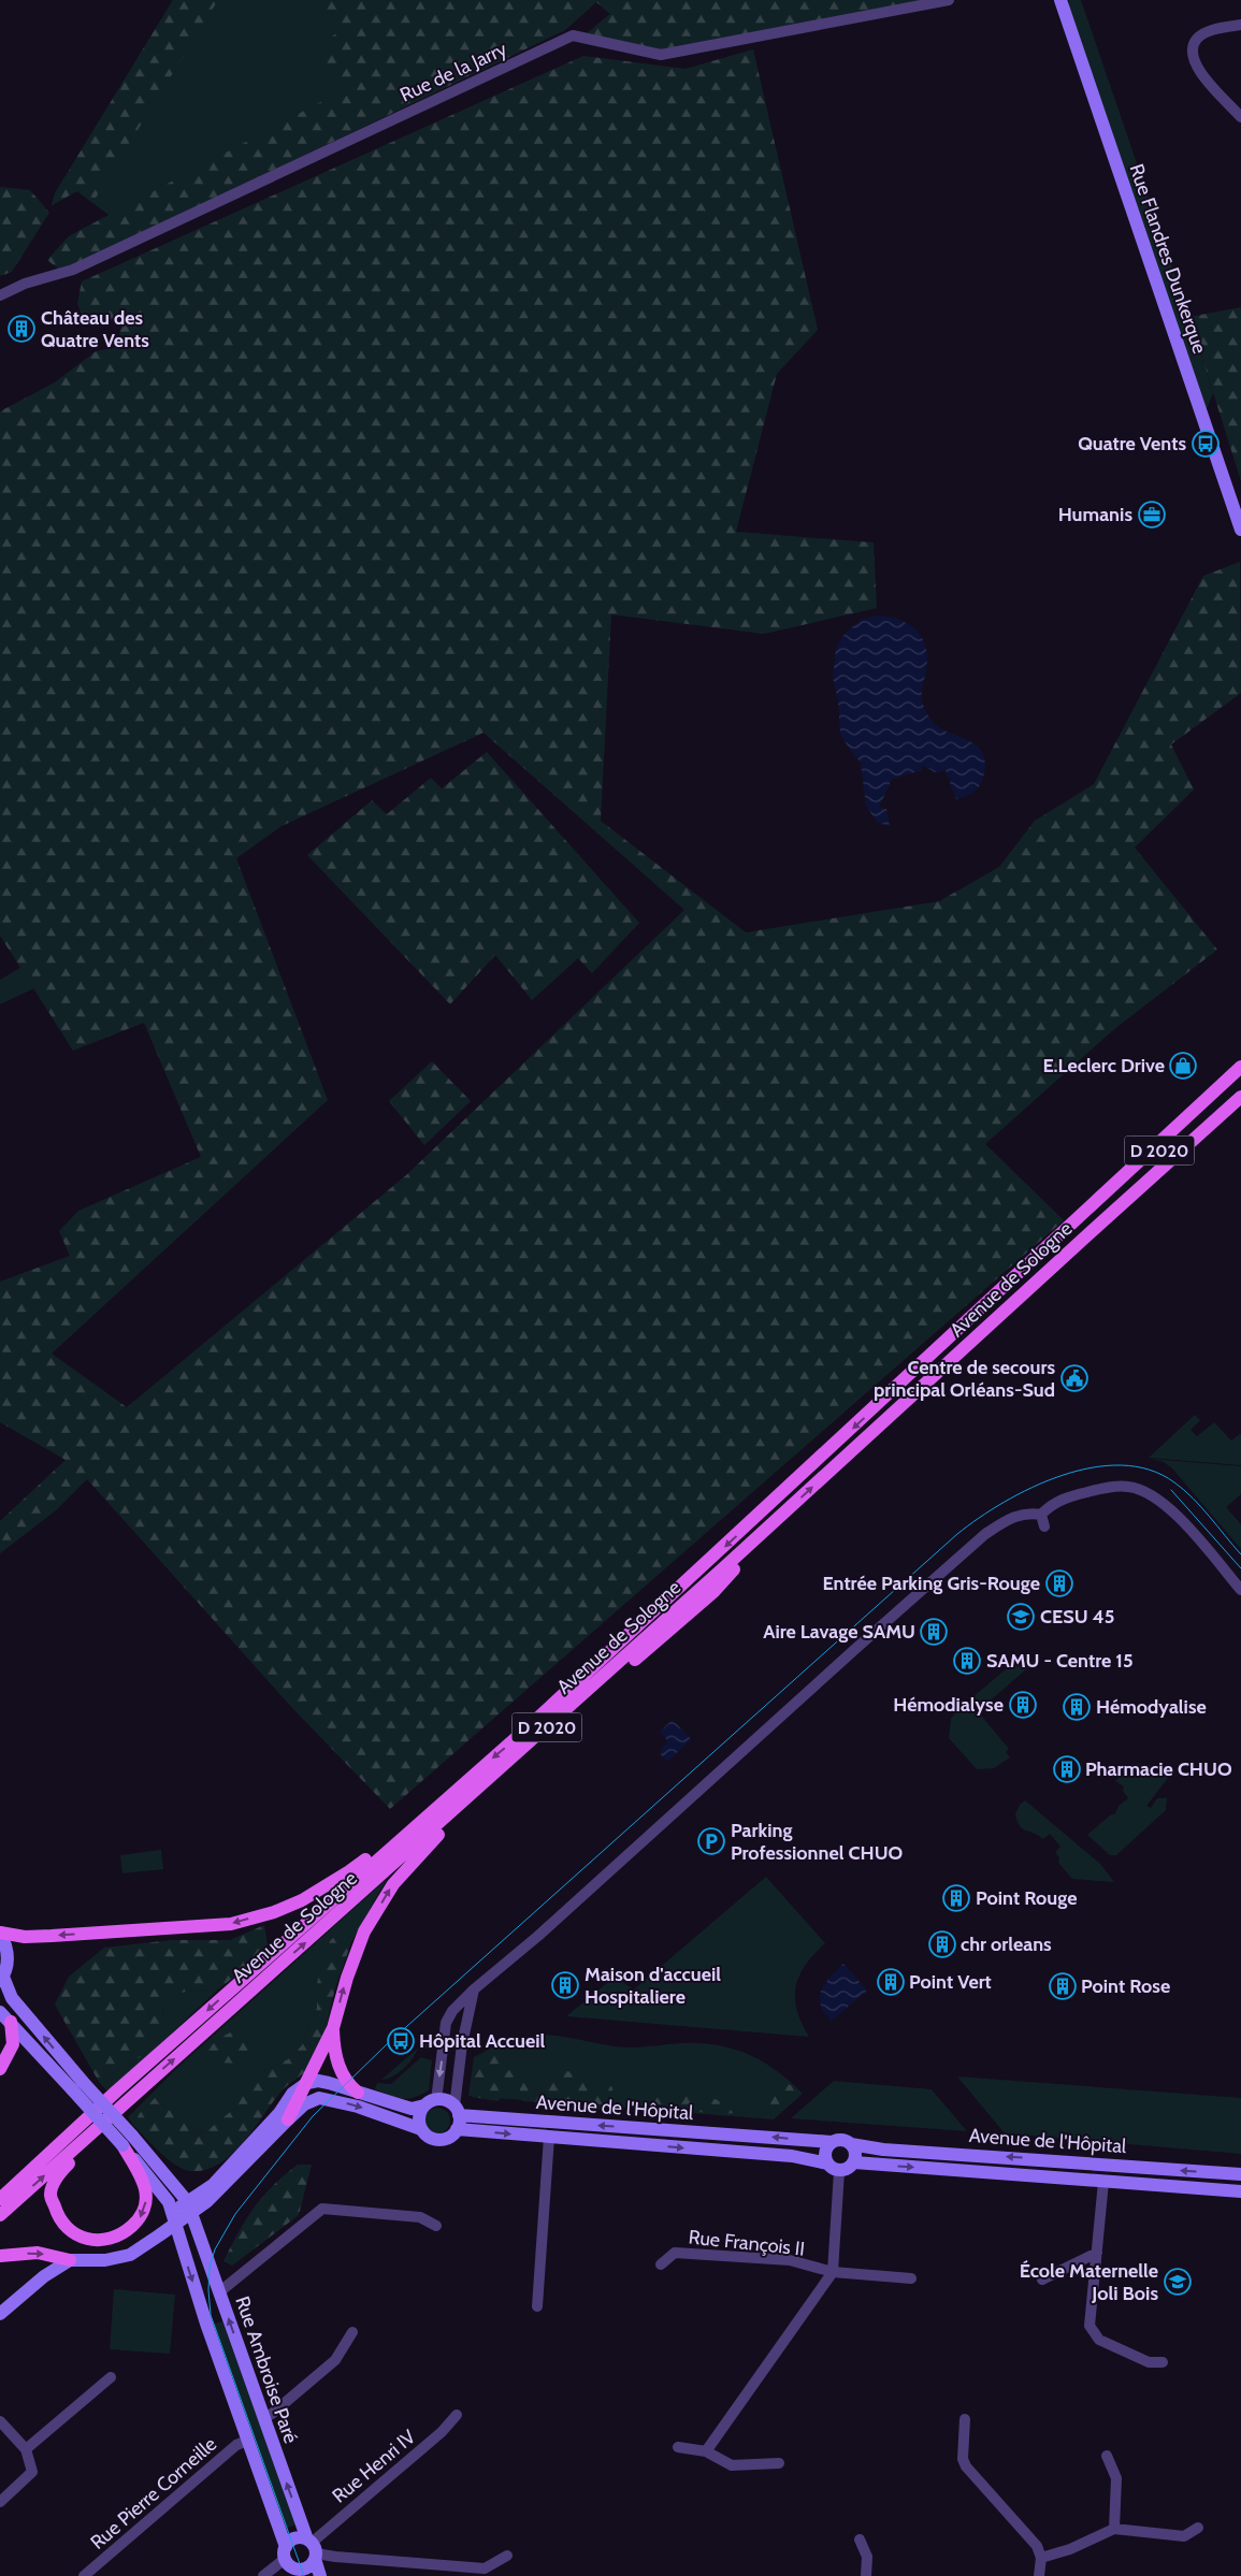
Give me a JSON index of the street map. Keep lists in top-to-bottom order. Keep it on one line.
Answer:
{"streets":{"main road":["D 2020","Avenue de Sologne"],"street":["Rue de la Jarry","Rue Flandres Dunkerque","Avenue de l'Hôpital","Rue François II","Rue Ambroise Paré","Rue Henri IV","Rue Pierre Corneille"]},"crossings":[["D 2020","Avenue de Sologne"],["Rue Ambroise Paré","Rue Henri IV"],["Rue Ambroise Paré","Rue Pierre Corneille"]],"places":{"building":["Château des Quatre Vents","Entrée Parking Gris-Rouge","Aire Lavage SAMU","SAMU - Centre 15","Hémodialyse","Hémodyalise","Pharmacie CHUO","Point Rouge","chr orleans","Point Vert","Maison d'accueil Hospitaliere","Point Rose"],"bus stop":["Quatre Vents","Hôpital Accueil"],"office":["Humanis"],"shop":["E.Leclerc Drive"],"public building":["Centre de secours principal Orléans-Sud"],"school or university":["CESU 45","École Maternelle Joli Bois"],"parking":["Parking Professionnel CHUO"]}}
